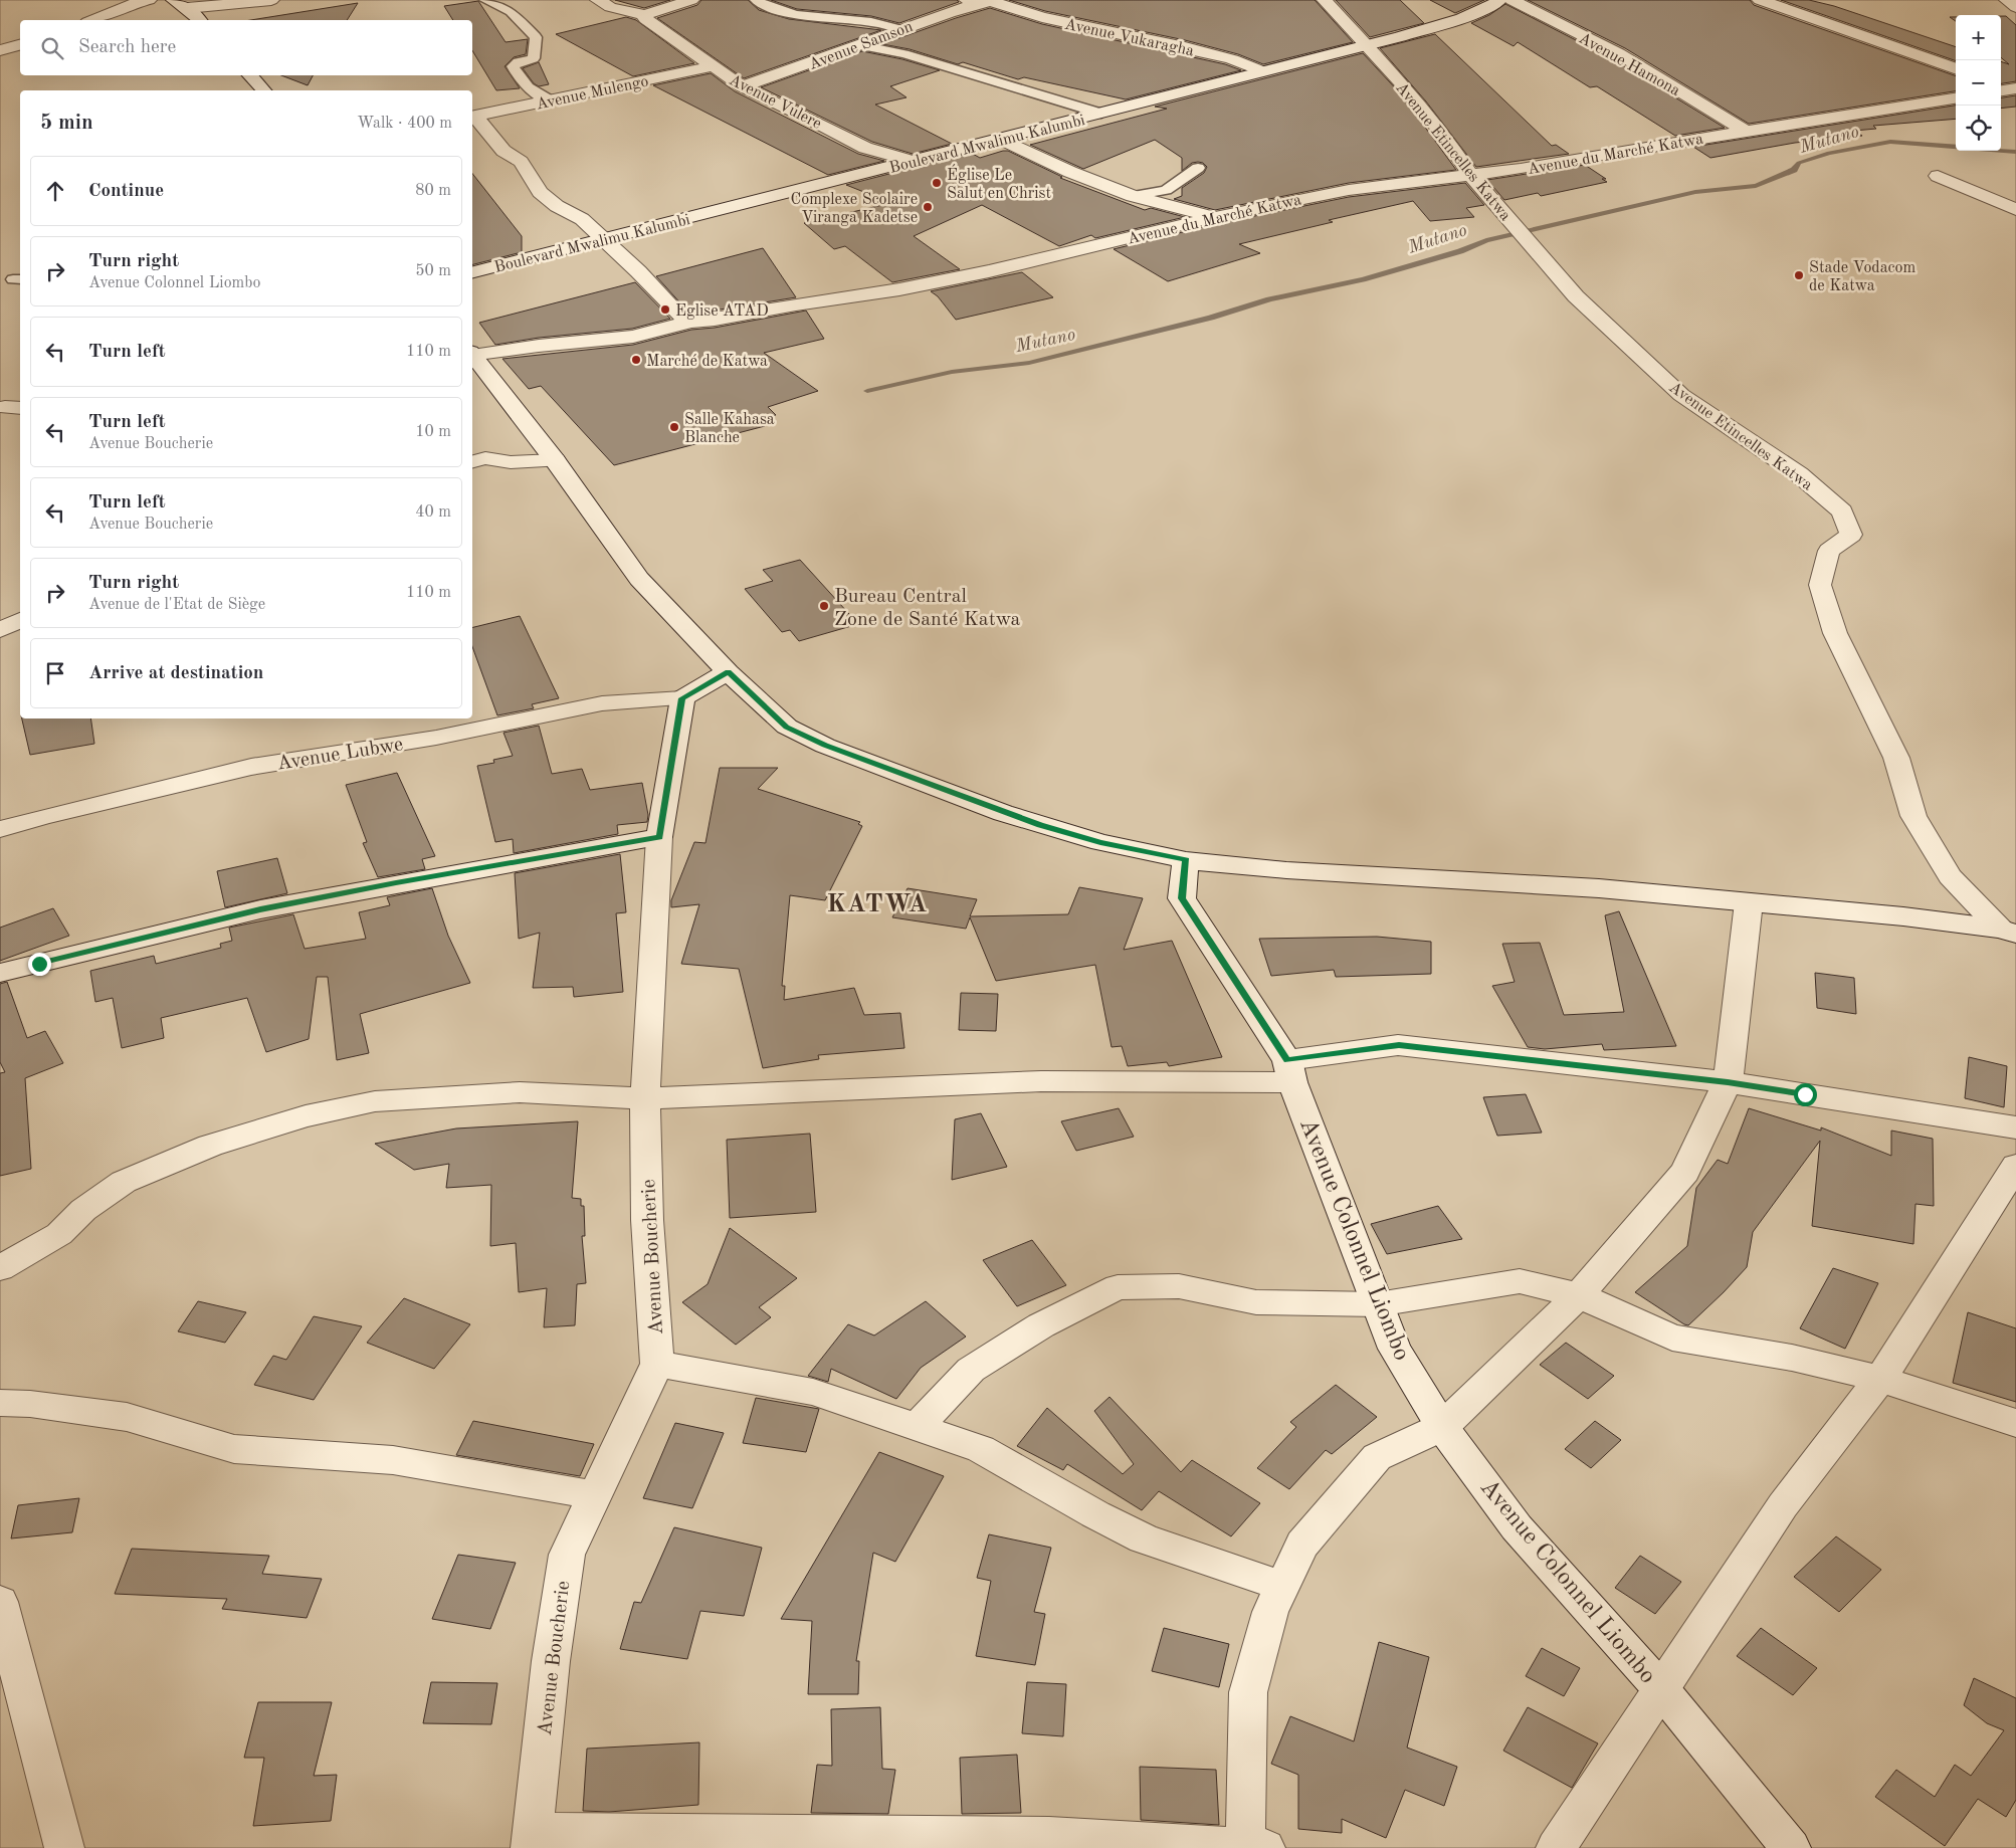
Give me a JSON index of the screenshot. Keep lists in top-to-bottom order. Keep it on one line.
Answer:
{"streets":{"street":["Avenue Vukaragha","Avenue Samson","Avenue Hamona","Avenue Mulengo","Avenue Vulere","Boulevard Mwalimu Kalumbi","Avenue Etincelles Katwa","Avenue du Marché Katwa","Avenue Lubwe","Avenue Colonnel Liombo","Avenue Boucherie"]},"crossings":[["Avenue Vukaragha","Avenue Samson"],["Avenue Vukaragha","Boulevard Mwalimu Kalumbi"],["Avenue Samson","Avenue Vulere"],["Avenue Hamona","Avenue du Marché Katwa"],["Avenue Mulengo","Avenue Vulere"],["Avenue Vulere","Boulevard Mwalimu Kalumbi"],["Boulevard Mwalimu Kalumbi","Avenue Etincelles Katwa"],["Avenue Etincelles Katwa","Avenue du Marché Katwa"],["Avenue Lubwe","Avenue Boucherie"]],"districts":["KATWA"],"water":["Mutano"],"places":["Église Le Salut en Christ","Complexe Scolaire Viranga Kadetse","Stade Vodacom de Katwa","Eglise ATAD","Marché de Katwa","Salle Kahasa Blanche","Bureau Central Zone de Santé Katwa"],"page":{"map_buttons":["+","−"],"search":"Search here","heading":["5 min","Walk · 400 m"],"list":[["Continue","80 m"],["Turn right","Avenue Colonnel Liombo","50 m"],["Turn left","110 m"],["Turn left","Avenue Boucherie","10 m"],["Turn left","Avenue Boucherie","40 m"],["Turn right","Avenue de l'Etat de Siège","110 m"],"Arrive at destination"]}}
